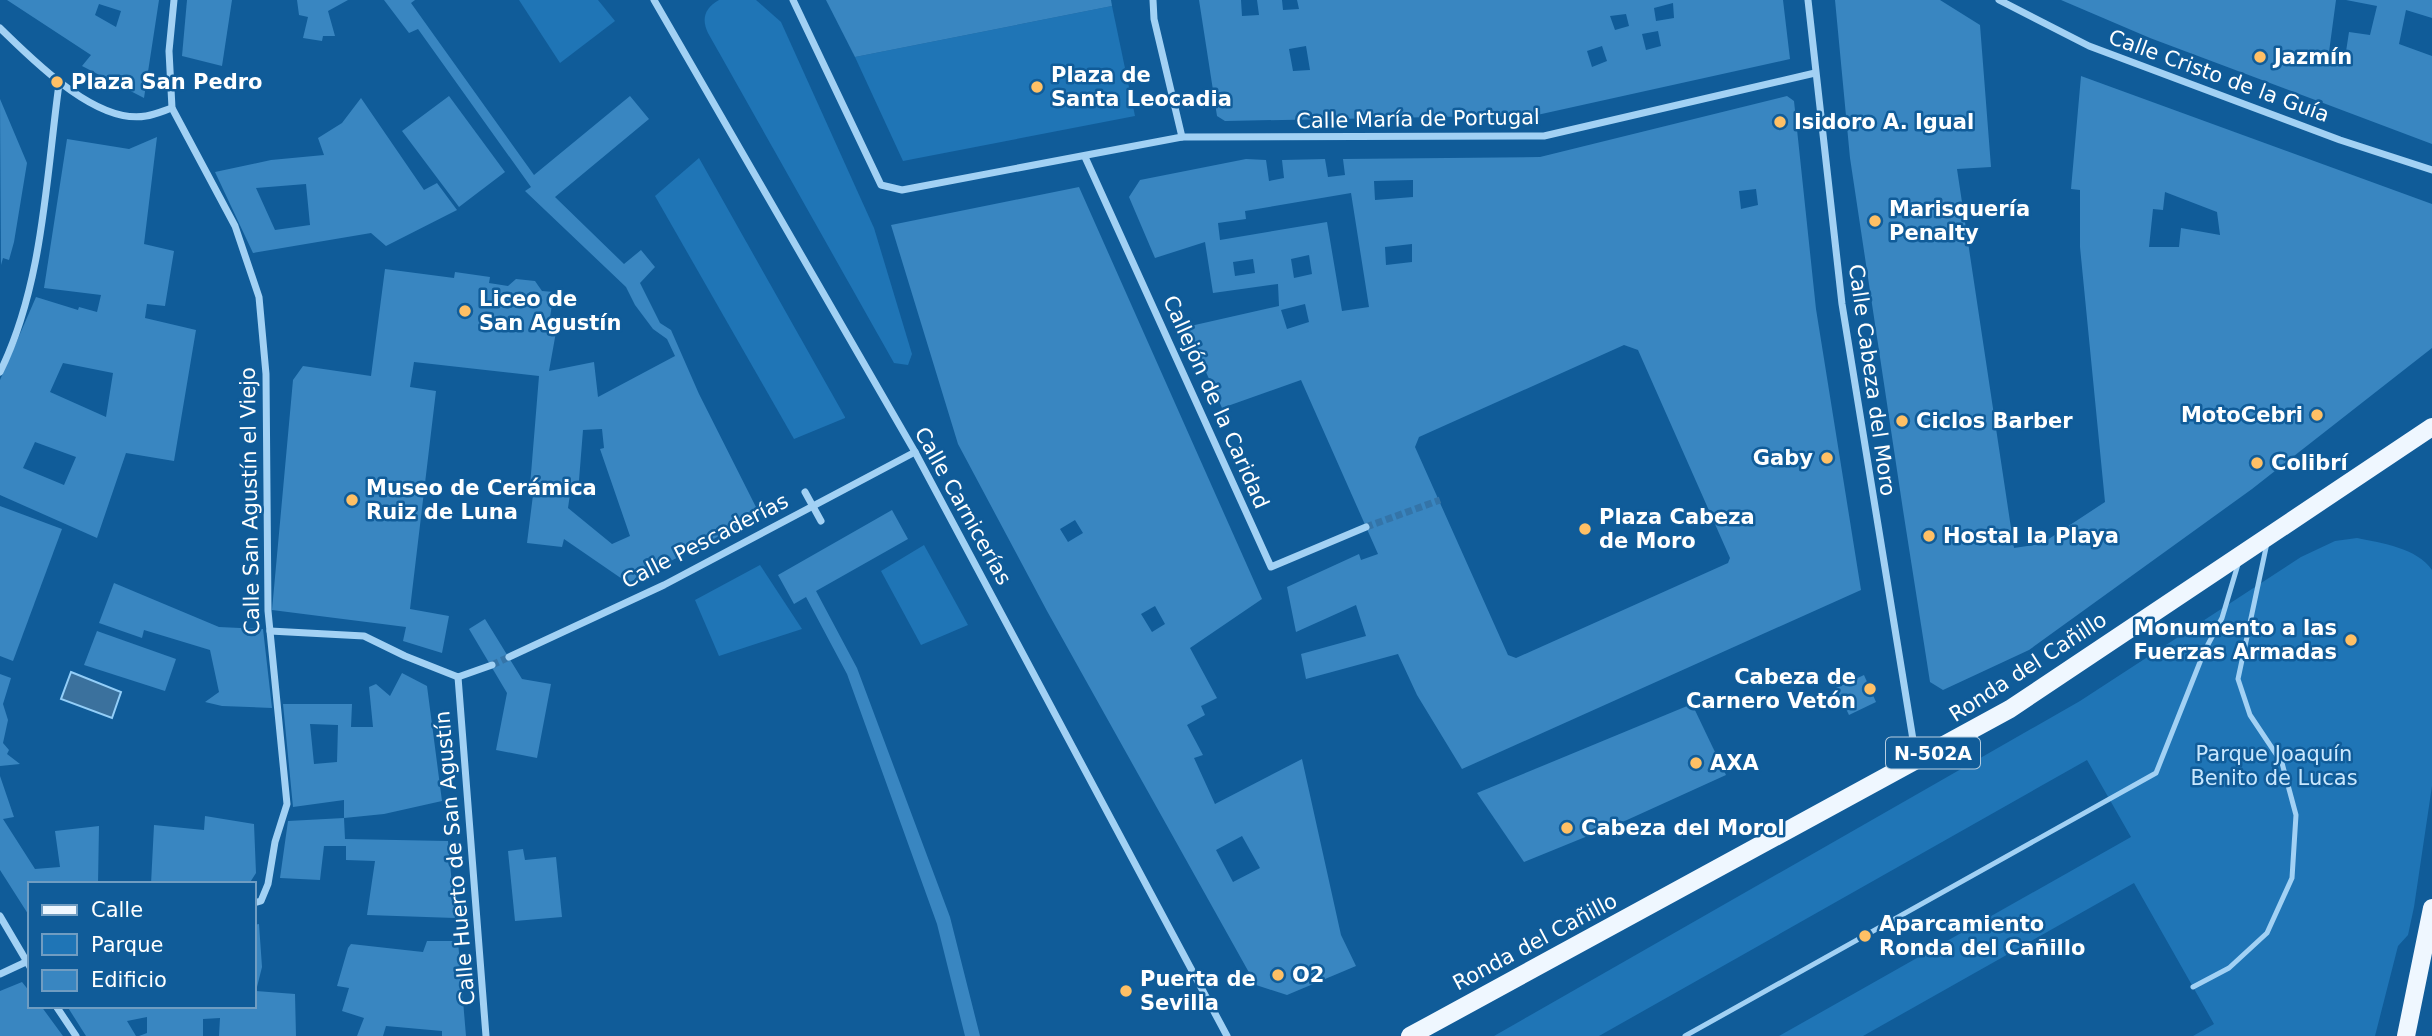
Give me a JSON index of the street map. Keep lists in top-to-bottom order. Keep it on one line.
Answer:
{"streets":{"main road":["Ronda del Cañillo","N-502A"],"street":["Calle Cristo de la Guía","Calle María de Portugal","Calle Cabeza del Moro","Callejón de la Caridad","Calle San Agustín el Viejo","Calle Carnicerías","Calle Pescaderías","Calle Huerto de San Agustín"]},"crossings":[["Calle María de Portugal","Calle Cabeza del Moro"],["Calle Cabeza del Moro","Ronda del Cañillo"],["Calle Carnicerías","Calle Pescaderías"]],"parks":["Parque Joaquín Benito de Lucas"],"places":["Jazmín","Plaza San Pedro","Plaza de Santa Leocadia","Isidoro A. Igual","Marisquería Penalty","Liceo de San Agustín","MotoCebri","Ciclos Barber","Gaby","Colibrí","Museo de Cerámica Ruiz de Luna","Plaza Cabeza de Moro","Hostal la Playa","Monumento a las Fuerzas Armadas","Cabeza de Carnero Vetón","AXA","Cabeza del Morol","Aparcamiento Ronda del Cañillo","O2","Puerta de Sevilla"],"legend":["Calle","Parque","Edificio"]}
